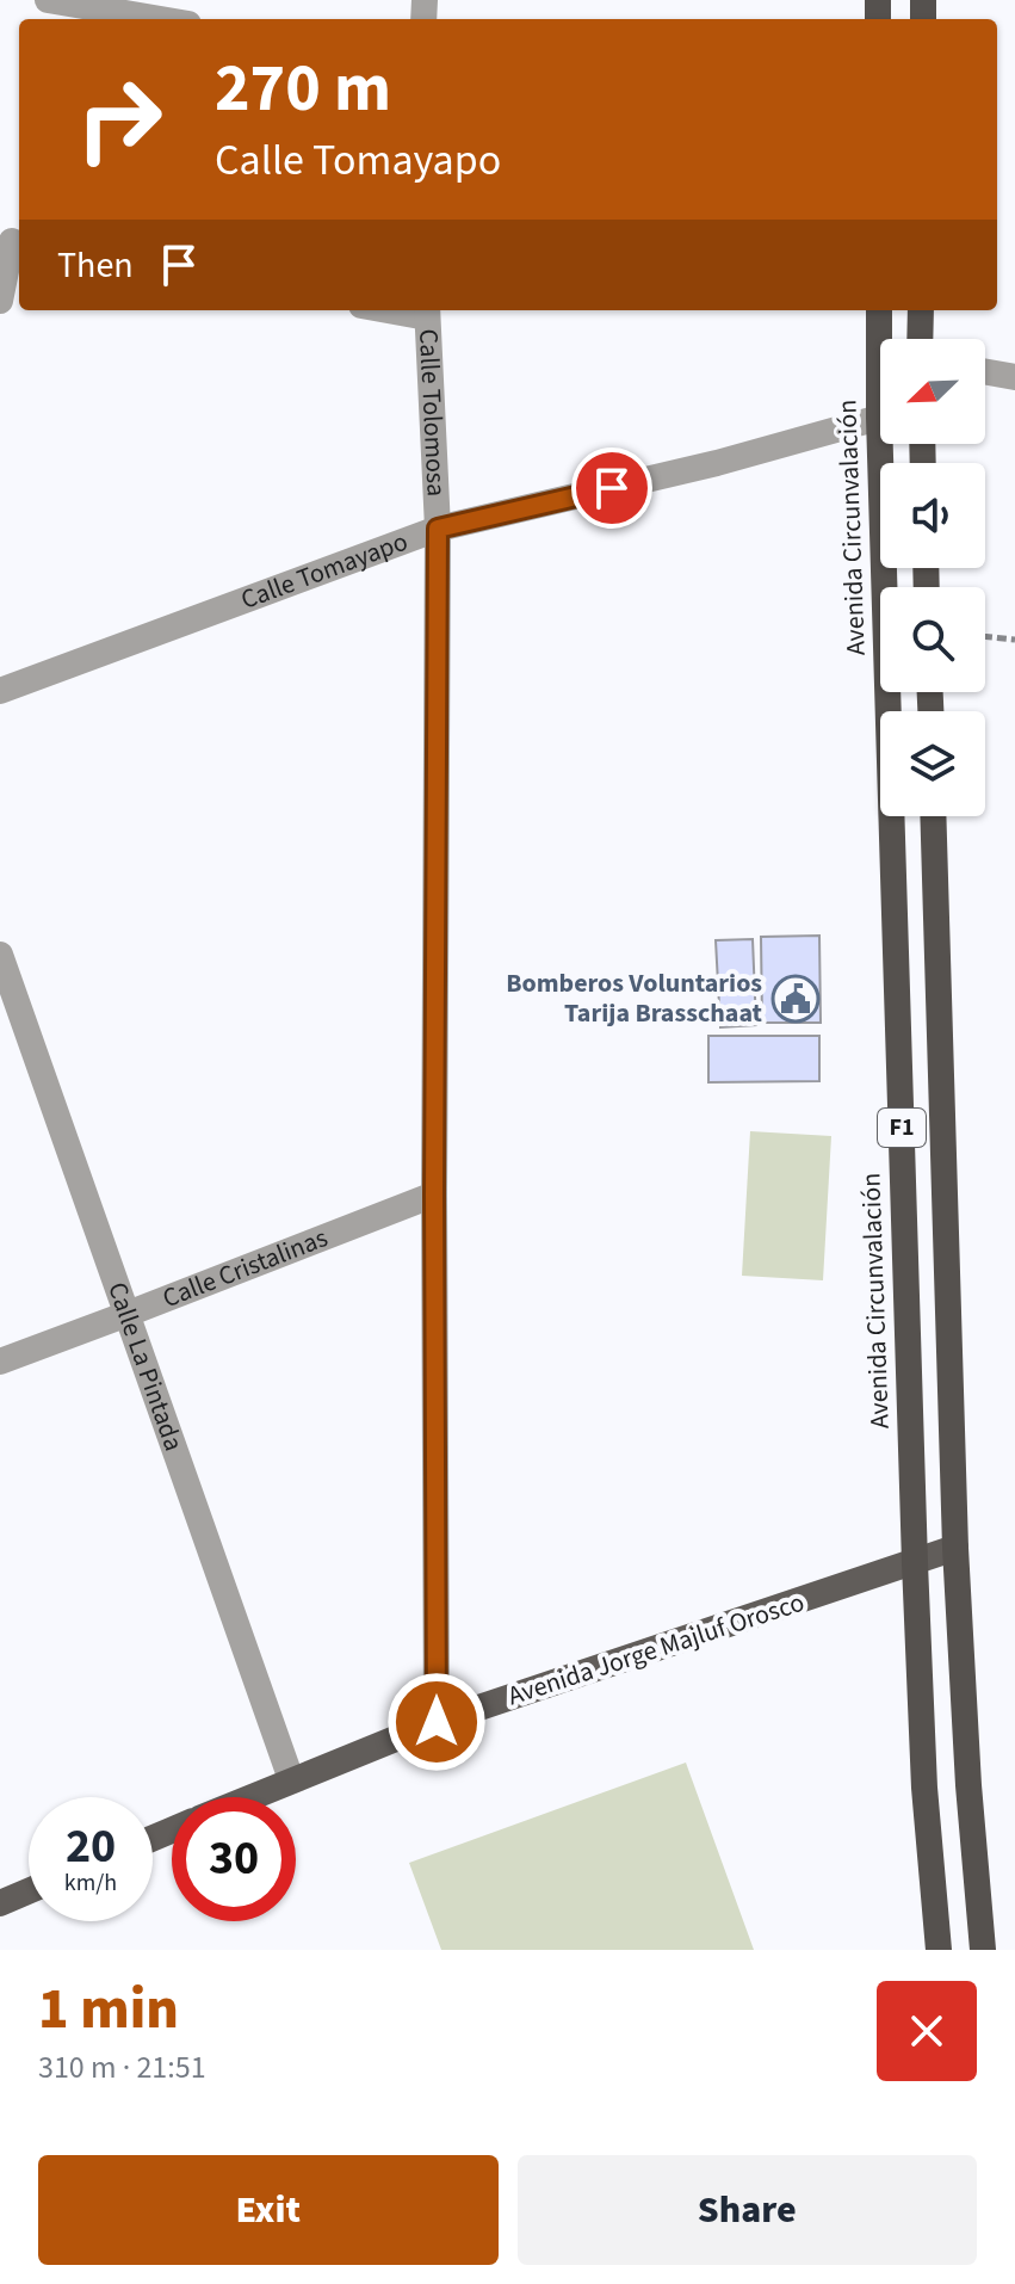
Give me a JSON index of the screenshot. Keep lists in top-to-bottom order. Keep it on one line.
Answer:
{"streets":{"highway":["Avenida Circunvalación","F1"],"main road":["Avenida Jorge Majluf Orosco"],"street":["Calle Tolomosa","Calle Tomayapo","Calle Cristalinas","Calle La Pintada"]},"crossings":[["Calle Tolomosa","Calle Tomayapo"],["Calle Tolomosa","Calle Cristalinas"],["Calle Tolomosa","Avenida Jorge Majluf Orosco"],["Avenida Circunvalación","Calle Tomayapo"],["Avenida Circunvalación","Avenida Jorge Majluf Orosco"],["F1","Avenida Jorge Majluf Orosco"],["Calle Cristalinas","Calle La Pintada"],["Calle La Pintada","Avenida Jorge Majluf Orosco"]],"places":{"public building":["Bomberos Voluntarios Tarija Brasschaat"]},"north":"bottom left","page":{"turn":["270 m","Calle Tomayapo"],"then":"Then","speed":"20 km/h","limit":"30","heading":["1 min","310 m · 21:51"],"buttons":["Exit","Share"]}}
